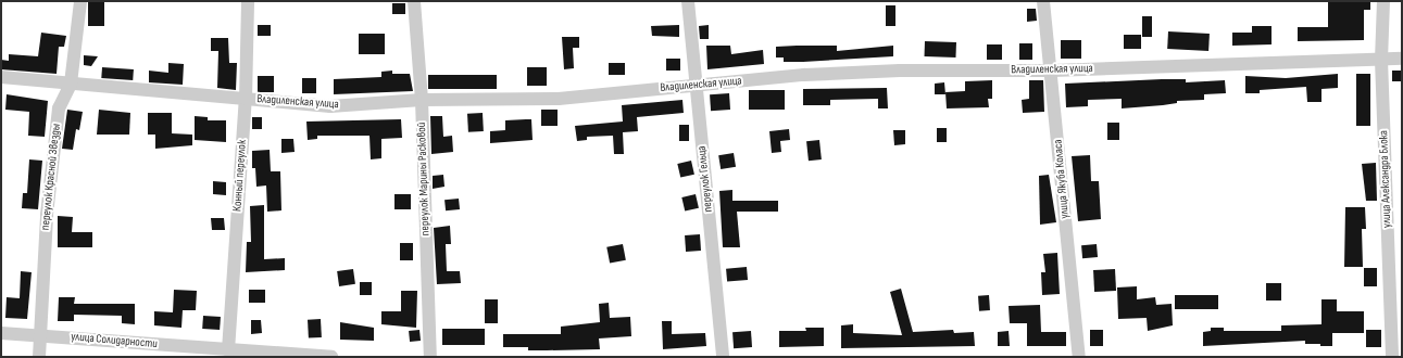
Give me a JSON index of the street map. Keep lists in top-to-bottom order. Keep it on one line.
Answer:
{"streets":{"street":["Владиленская улица","Конный переулок","переулок Красной Звезды","переулок Марины Расковой","переулок Гельца","улица Якуба Коласа","улица Александра Блока","улица Солидарности"]},"crossings":[["Владиленская улица","Конный переулок"],["Владиленская улица","переулок Красной Звезды"],["Владиленская улица","переулок Марины Расковой"],["Владиленская улица","переулок Гельца"],["Владиленская улица","улица Якуба Коласа"],["Владиленская улица","улица Александра Блока"],["Конный переулок","улица Солидарности"],["переулок Красной Звезды","улица Солидарности"]]}
